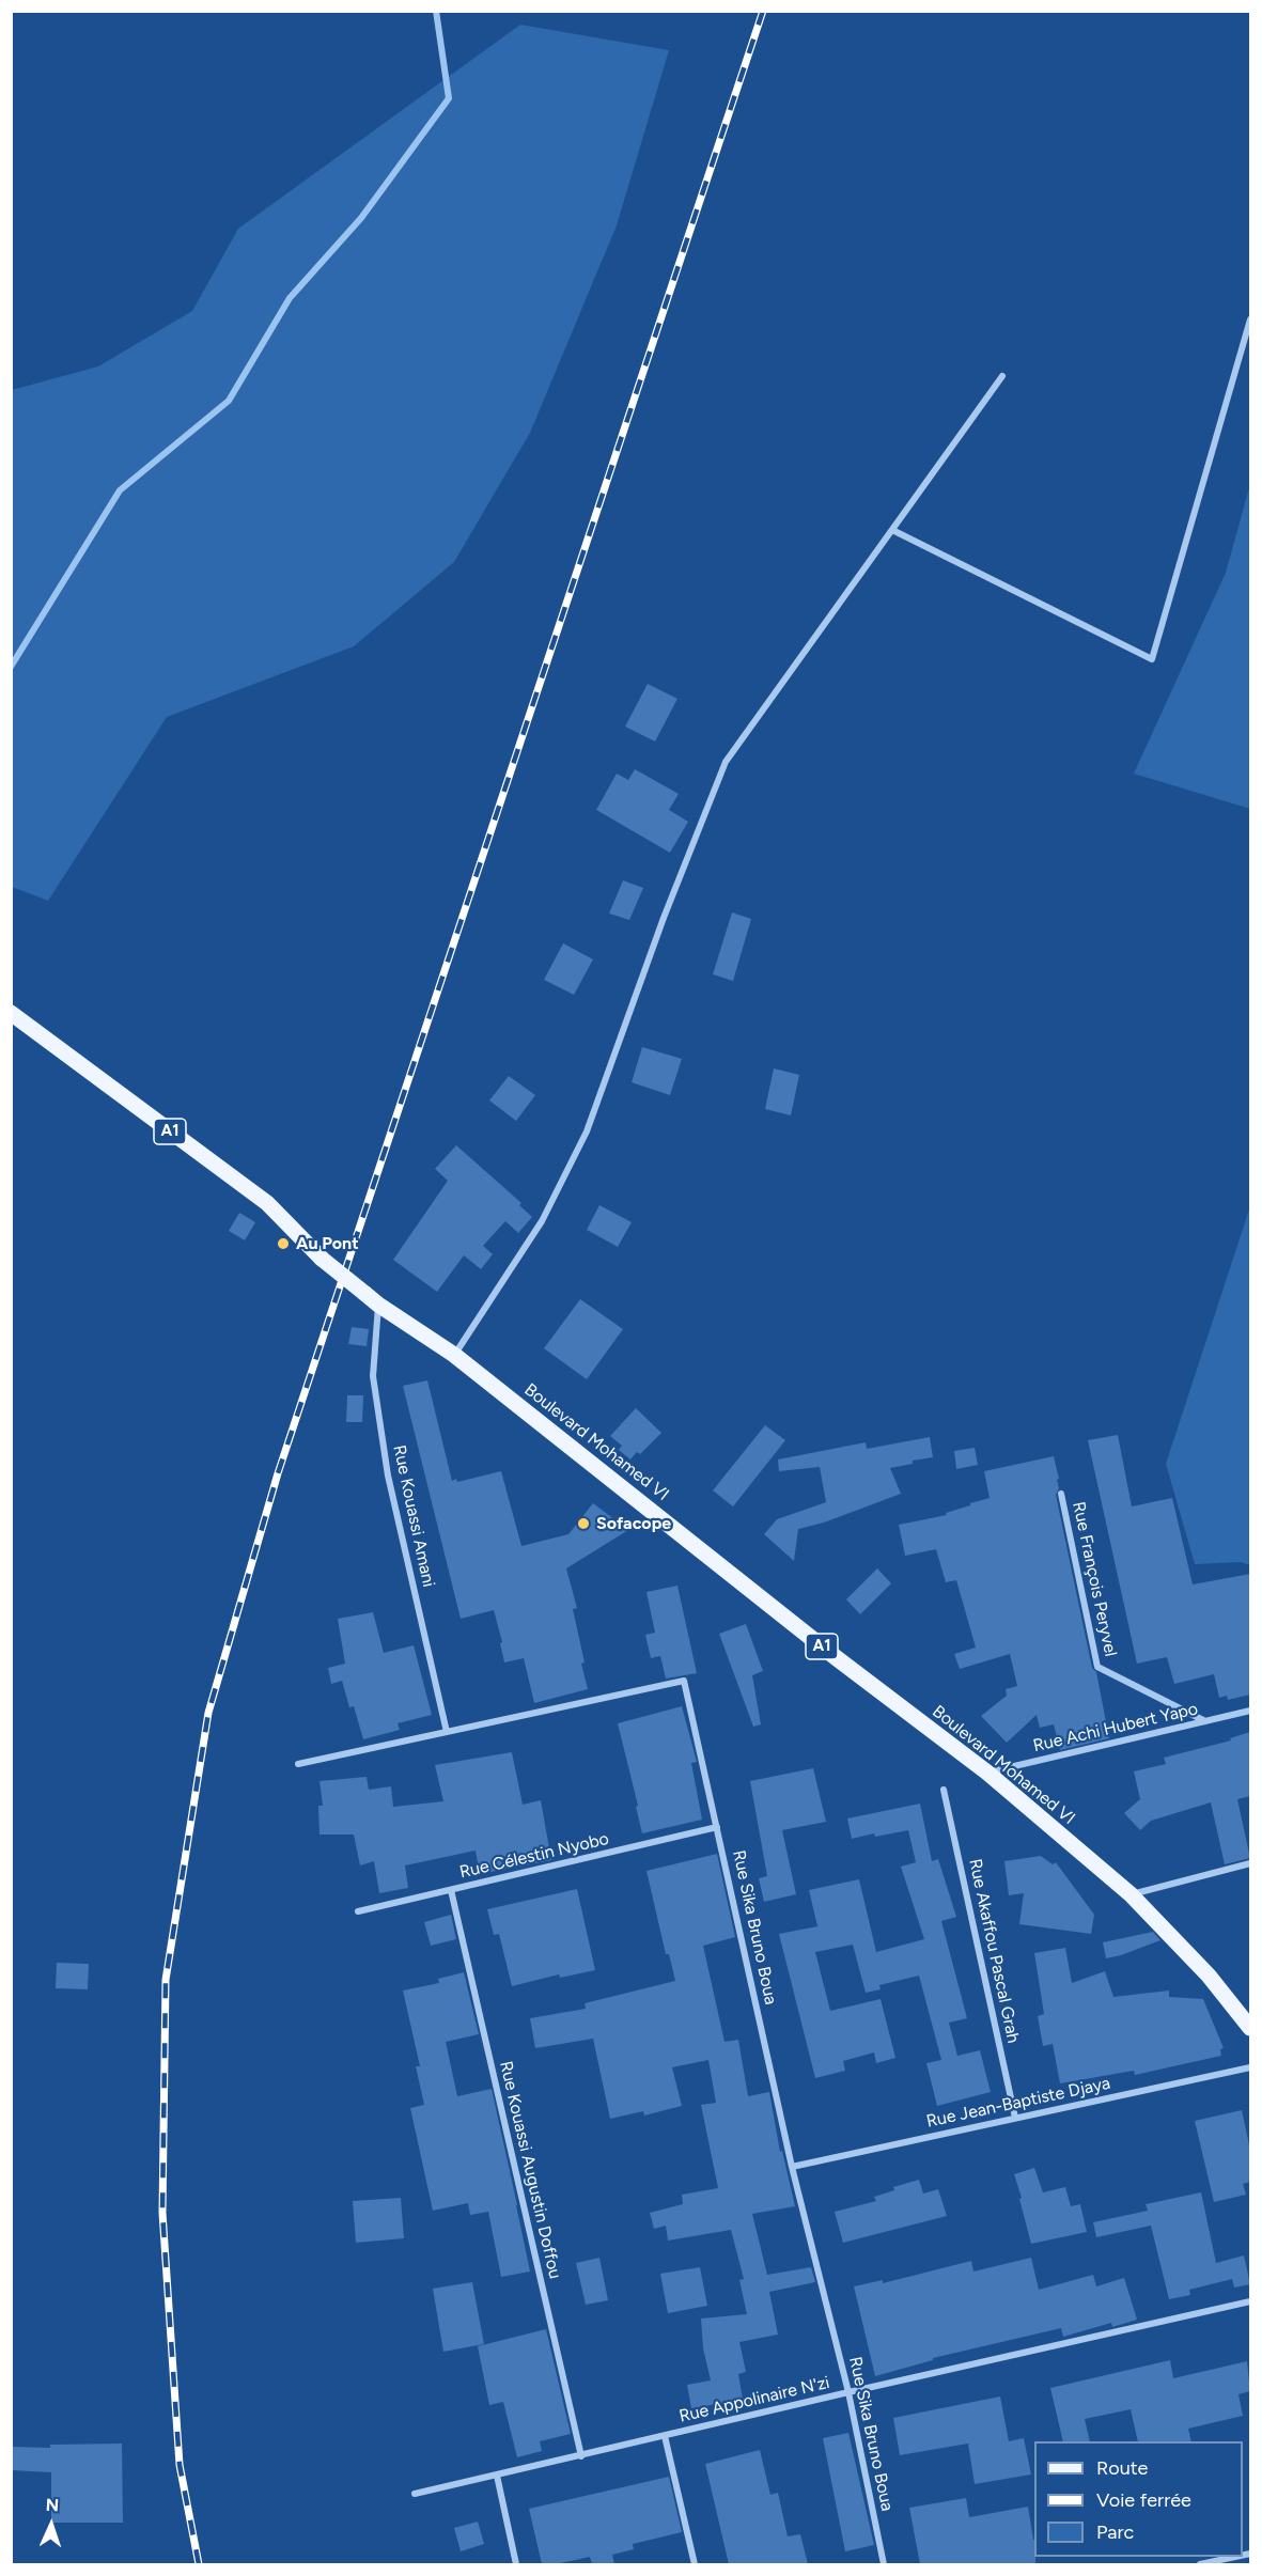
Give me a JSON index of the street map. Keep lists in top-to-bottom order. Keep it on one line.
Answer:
{"streets":{"main road":["A1","Boulevard Mohamed VI"],"street":["Rue Kouassi Amani","Rue François Peryvel","Rue Achi Hubert Yapo","Rue Célestin Nyobo","Rue Sika Bruno Boua","Rue Akaffou Pascal Grah","Rue Jean-Baptiste Djaya","Rue Kouassi Augustin Doffou","Rue Appolinaire N'zi"]},"crossings":[["Boulevard Mohamed VI","Rue Kouassi Amani"],["Boulevard Mohamed VI","Rue Achi Hubert Yapo"],["Rue Kouassi Amani","Rue Sika Bruno Boua"],["Rue François Peryvel","Rue Achi Hubert Yapo"],["Rue Célestin Nyobo","Rue Sika Bruno Boua"],["Rue Célestin Nyobo","Rue Kouassi Augustin Doffou"],["Rue Sika Bruno Boua","Rue Jean-Baptiste Djaya"],["Rue Sika Bruno Boua","Rue Appolinaire N'zi"],["Rue Akaffou Pascal Grah","Rue Jean-Baptiste Djaya"],["Rue Kouassi Augustin Doffou","Rue Appolinaire N'zi"]],"places":["Au Pont","Sofacope"],"legend":["Route","Voie ferrée","Parc"],"north":"top"}
